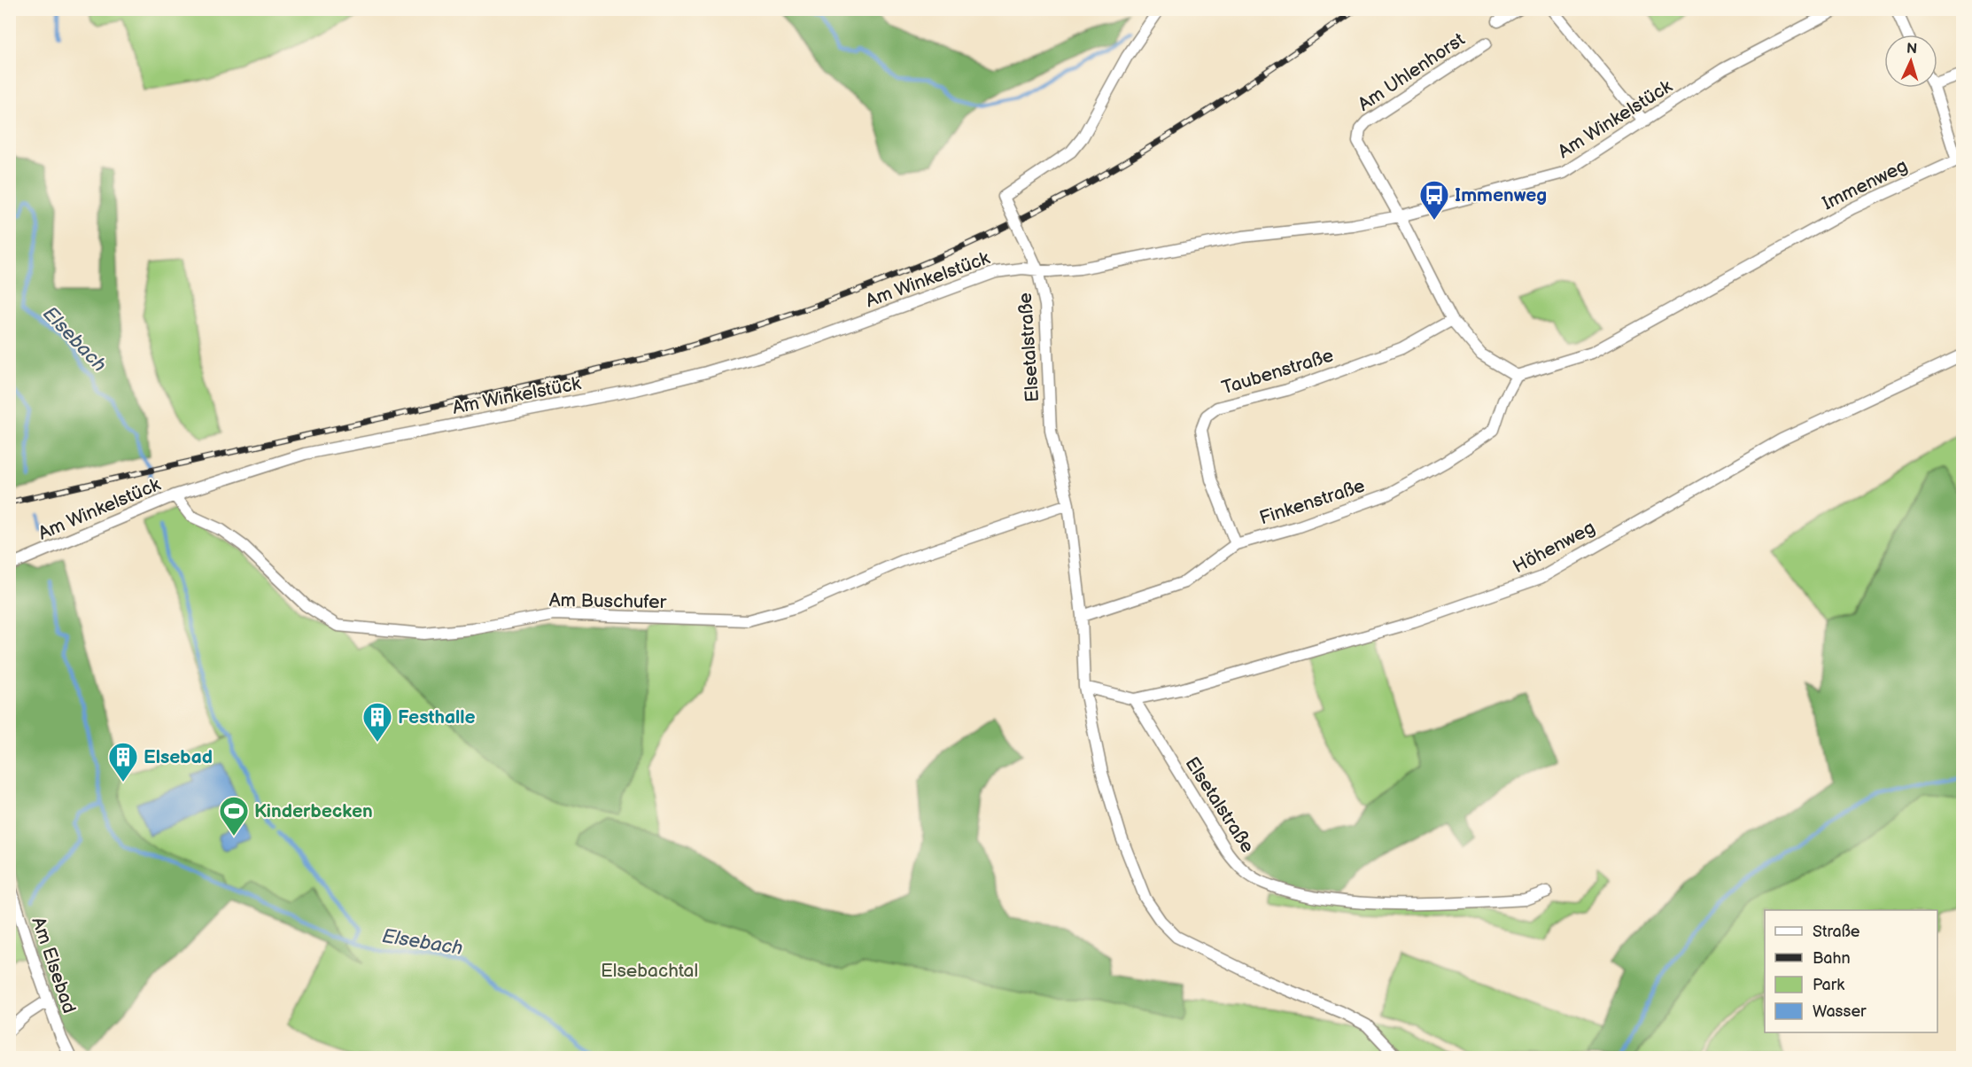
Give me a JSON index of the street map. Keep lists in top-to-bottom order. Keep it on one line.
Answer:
{"streets":{"street":["Am Uhlenhorst","Am Winkelstück","Immenweg","Elsetalstraße","Taubenstraße","Finkenstraße","Höhenweg","Am Buschufer","Am Elsebad"]},"crossings":[["Am Uhlenhorst","Am Winkelstück"],["Am Winkelstück","Elsetalstraße"],["Am Winkelstück","Am Buschufer"],["Immenweg","Finkenstraße"],["Elsetalstraße","Finkenstraße"],["Elsetalstraße","Höhenweg"],["Elsetalstraße","Am Buschufer"],["Taubenstraße","Finkenstraße"]],"water":["Elsebach"],"parks":["Elsebachtal"],"places":{"bus stop":["Immenweg"],"building":["Festhalle","Elsebad"],"sports":["Kinderbecken"]},"legend":["Straße","Bahn","Park","Wasser"],"north":"top"}
